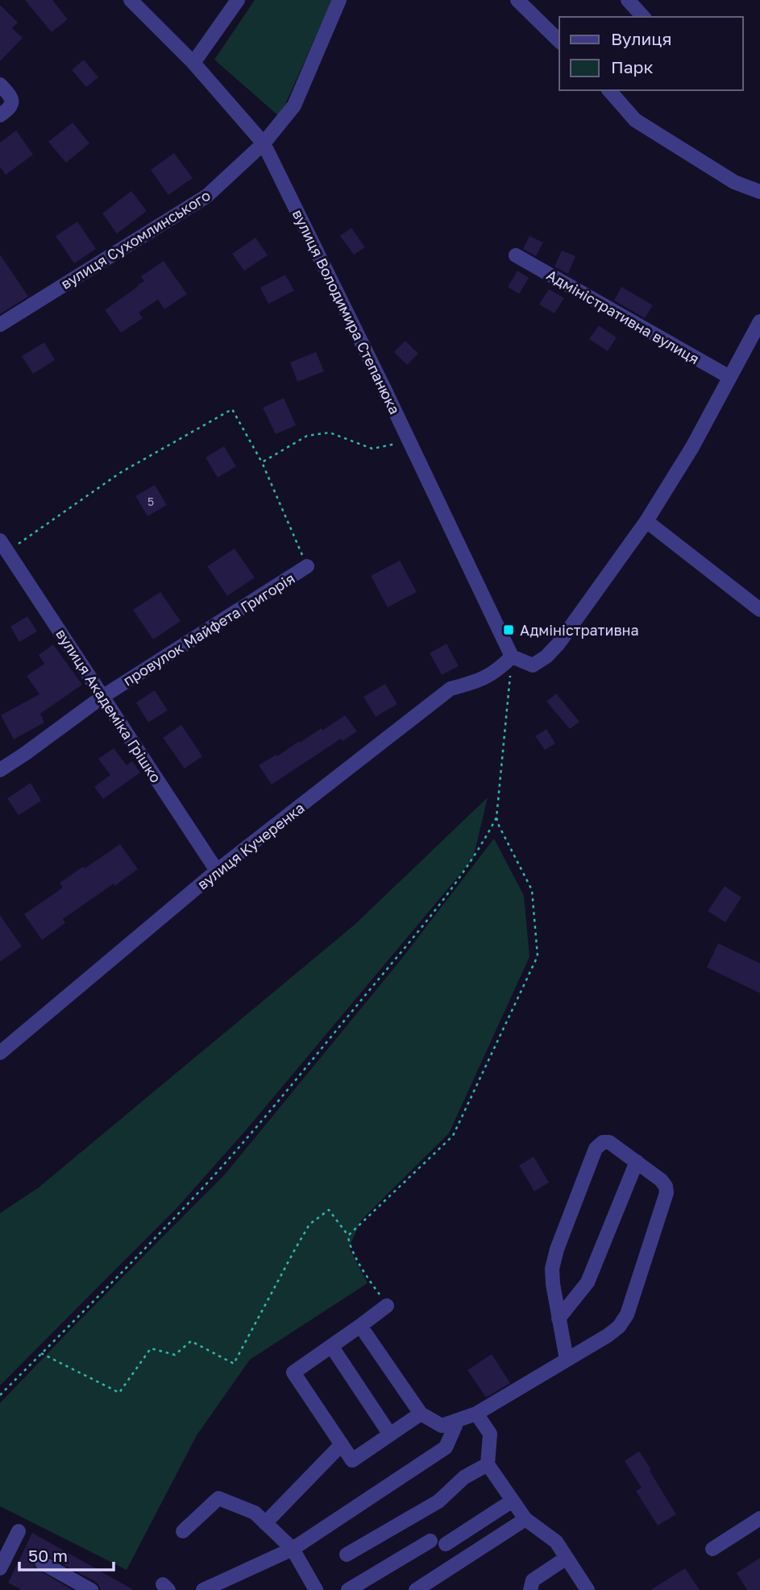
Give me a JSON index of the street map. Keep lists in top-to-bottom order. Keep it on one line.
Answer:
{"streets":{"street":["вулиця Сухомлинського","вулиця Володимира Степанюка","Адміністративна вулиця","провулок Майфета Григорія","вулиця Академіка Грішко","вулиця Кучеренка"]},"crossings":[["вулиця Сухомлинського","вулиця Володимира Степанюка"],["вулиця Володимира Степанюка","вулиця Кучеренка"],["провулок Майфета Григорія","вулиця Академіка Грішко"],["вулиця Академіка Грішко","вулиця Кучеренка"]],"places":{"transit":["Адміністративна"]},"house_numbers":["5"],"legend":["Вулиця","Парк"],"scale_bar":"50 m"}
